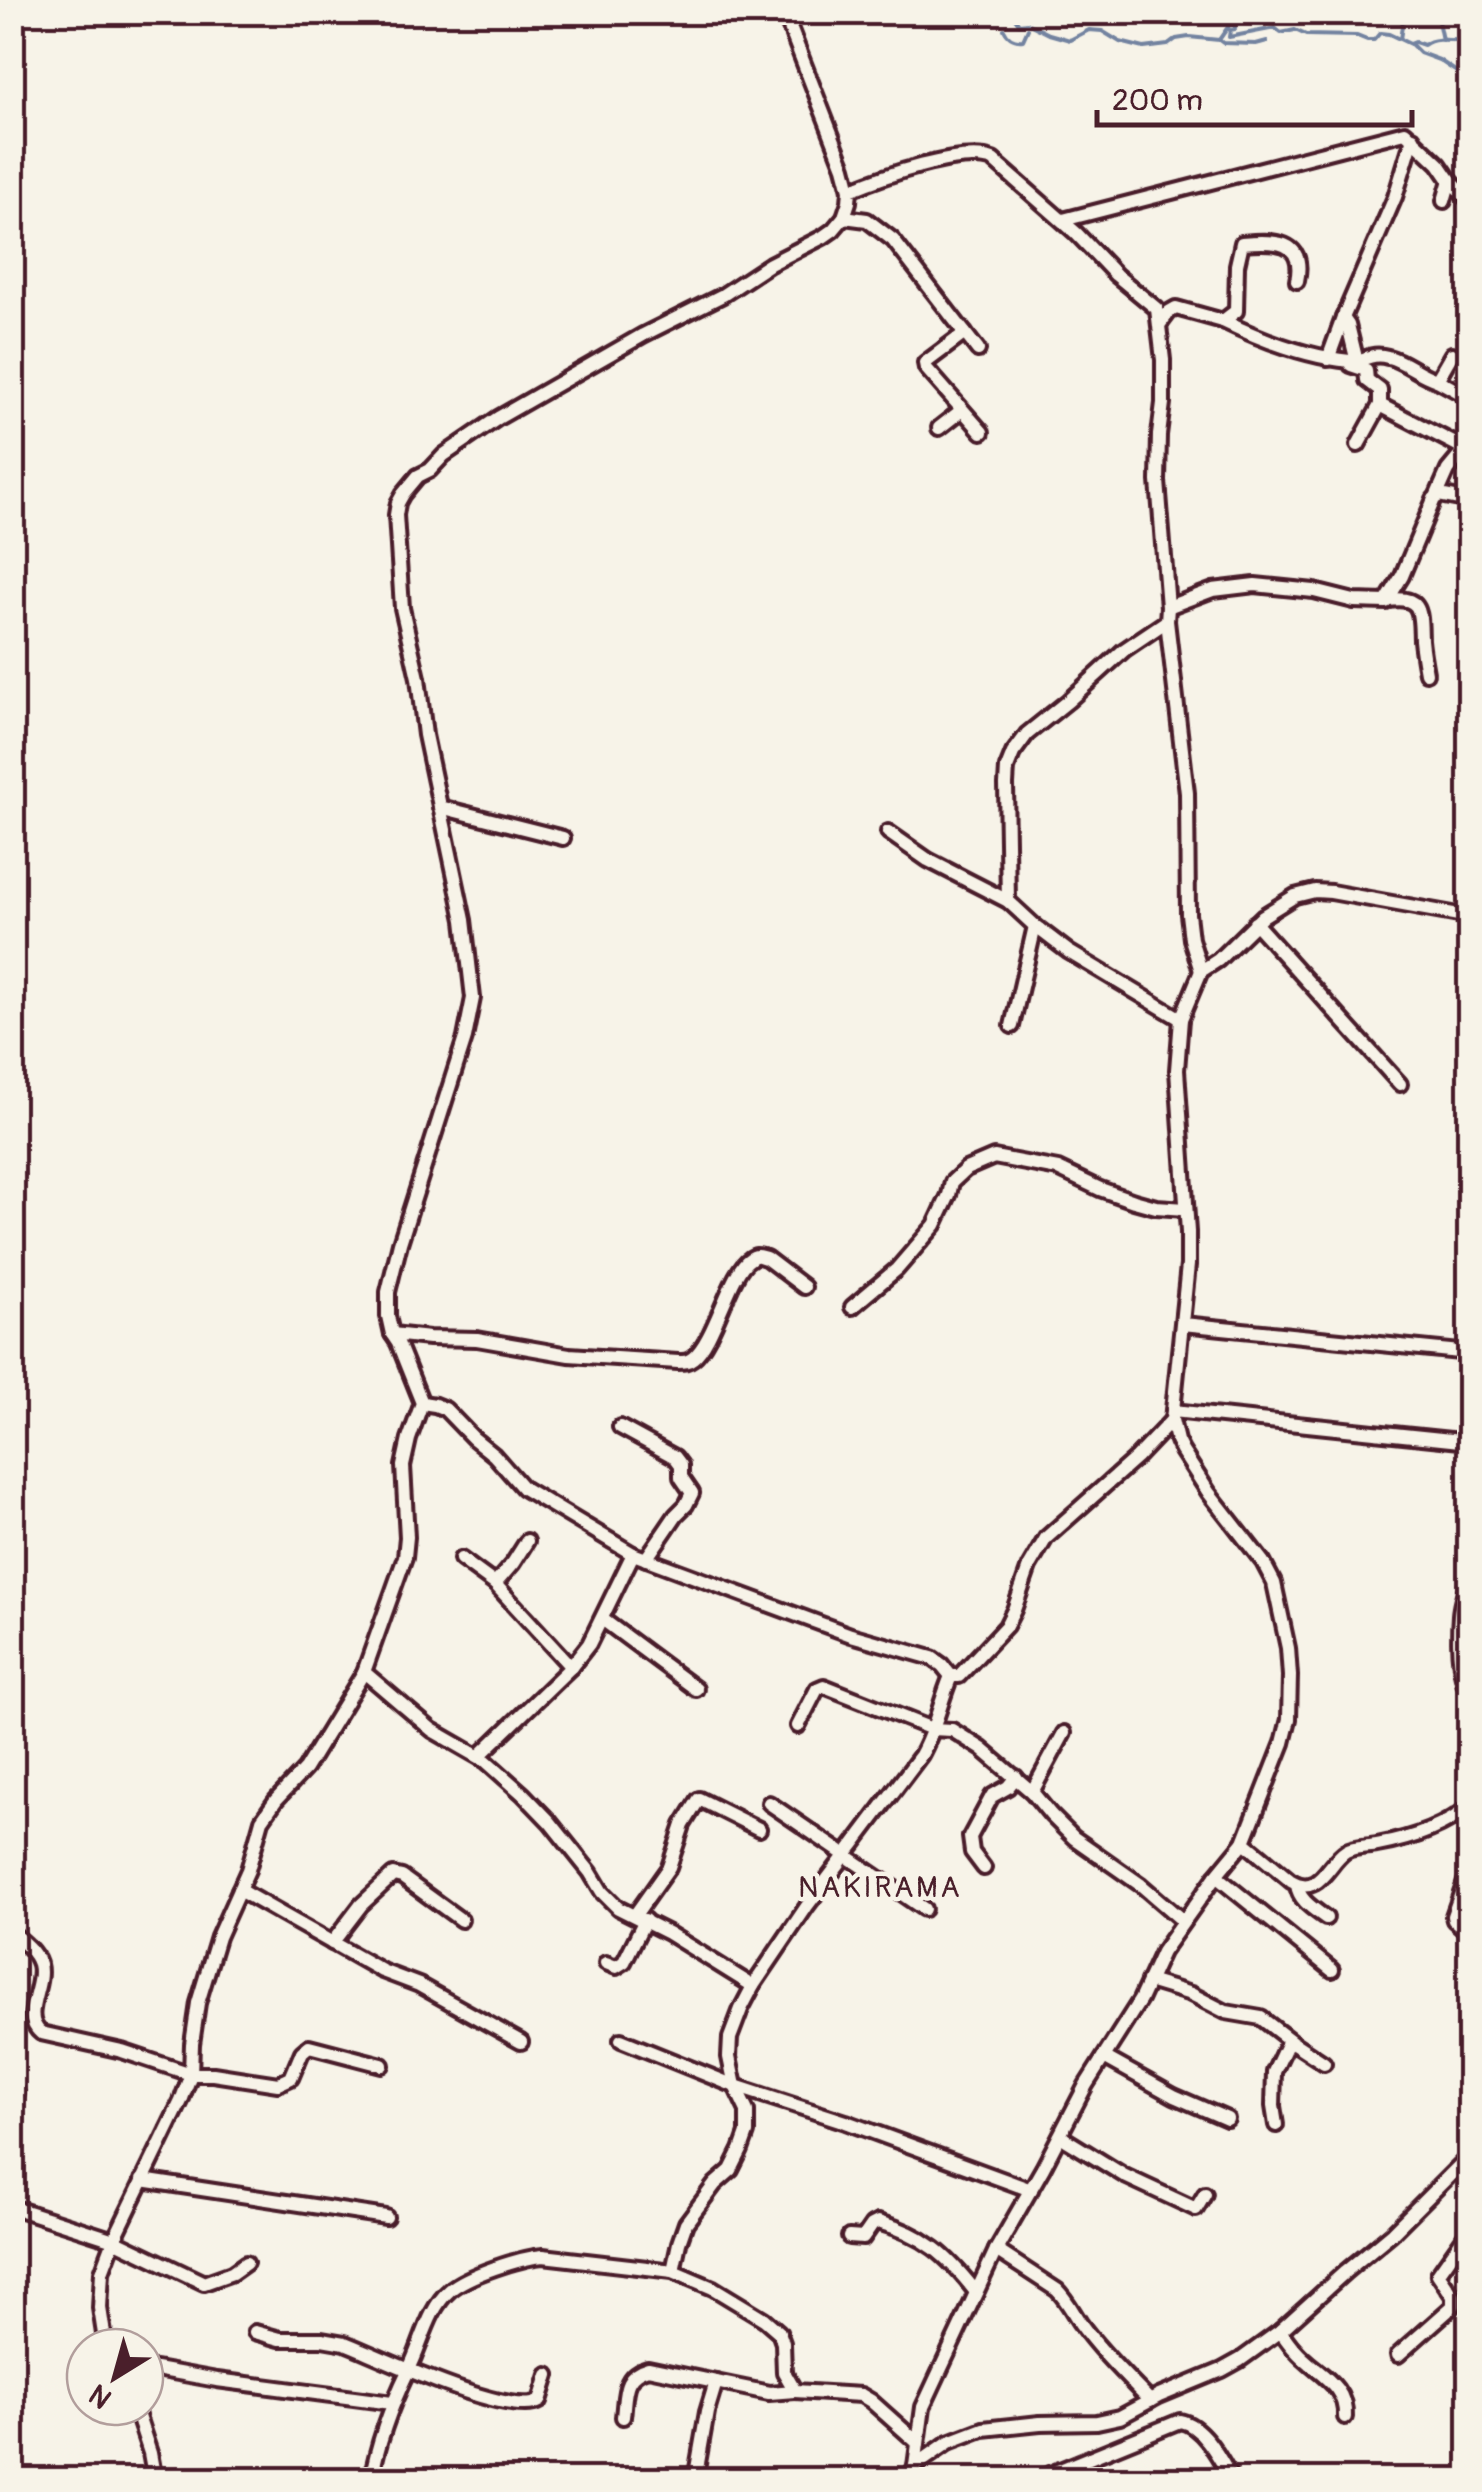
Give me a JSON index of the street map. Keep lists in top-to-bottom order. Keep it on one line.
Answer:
{"districts":["NAKIRAMA"],"scale_bar":"200 m","north":"bottom left"}
